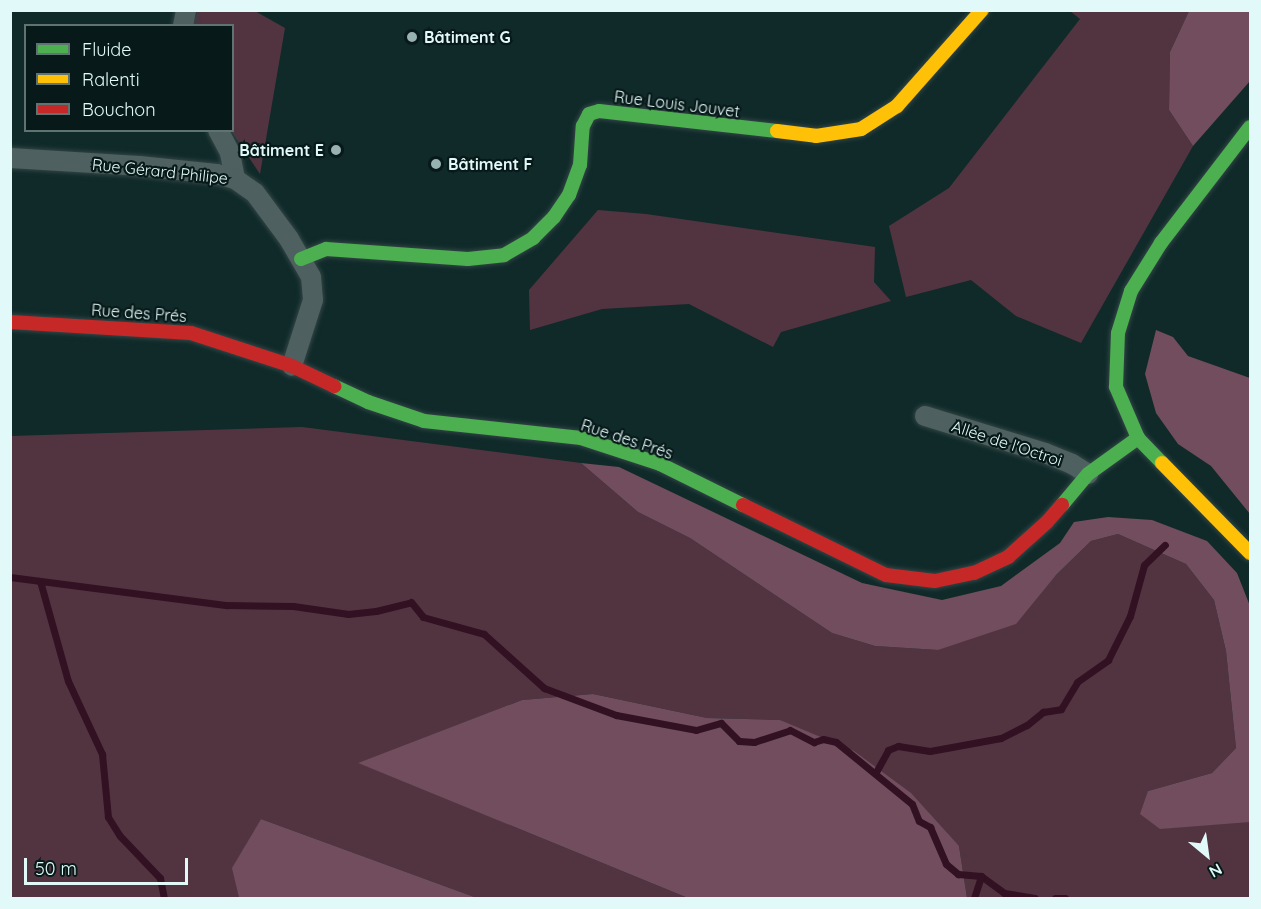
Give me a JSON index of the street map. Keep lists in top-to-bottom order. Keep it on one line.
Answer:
{"streets":{"street":["Rue Louis Jouvet","Rue Gérard Philipe","Rue des Prés","Allée de l'Octroi"]},"crossings":[["Rue Louis Jouvet","Rue Gérard Philipe"],["Rue Gérard Philipe","Rue des Prés"],["Rue des Prés","Allée de l'Octroi"]],"places":["Bâtiment G","Bâtiment E","Bâtiment F"],"legend":["Fluide","Ralenti","Bouchon"],"scale_bar":"50 m","north":"bottom right"}
